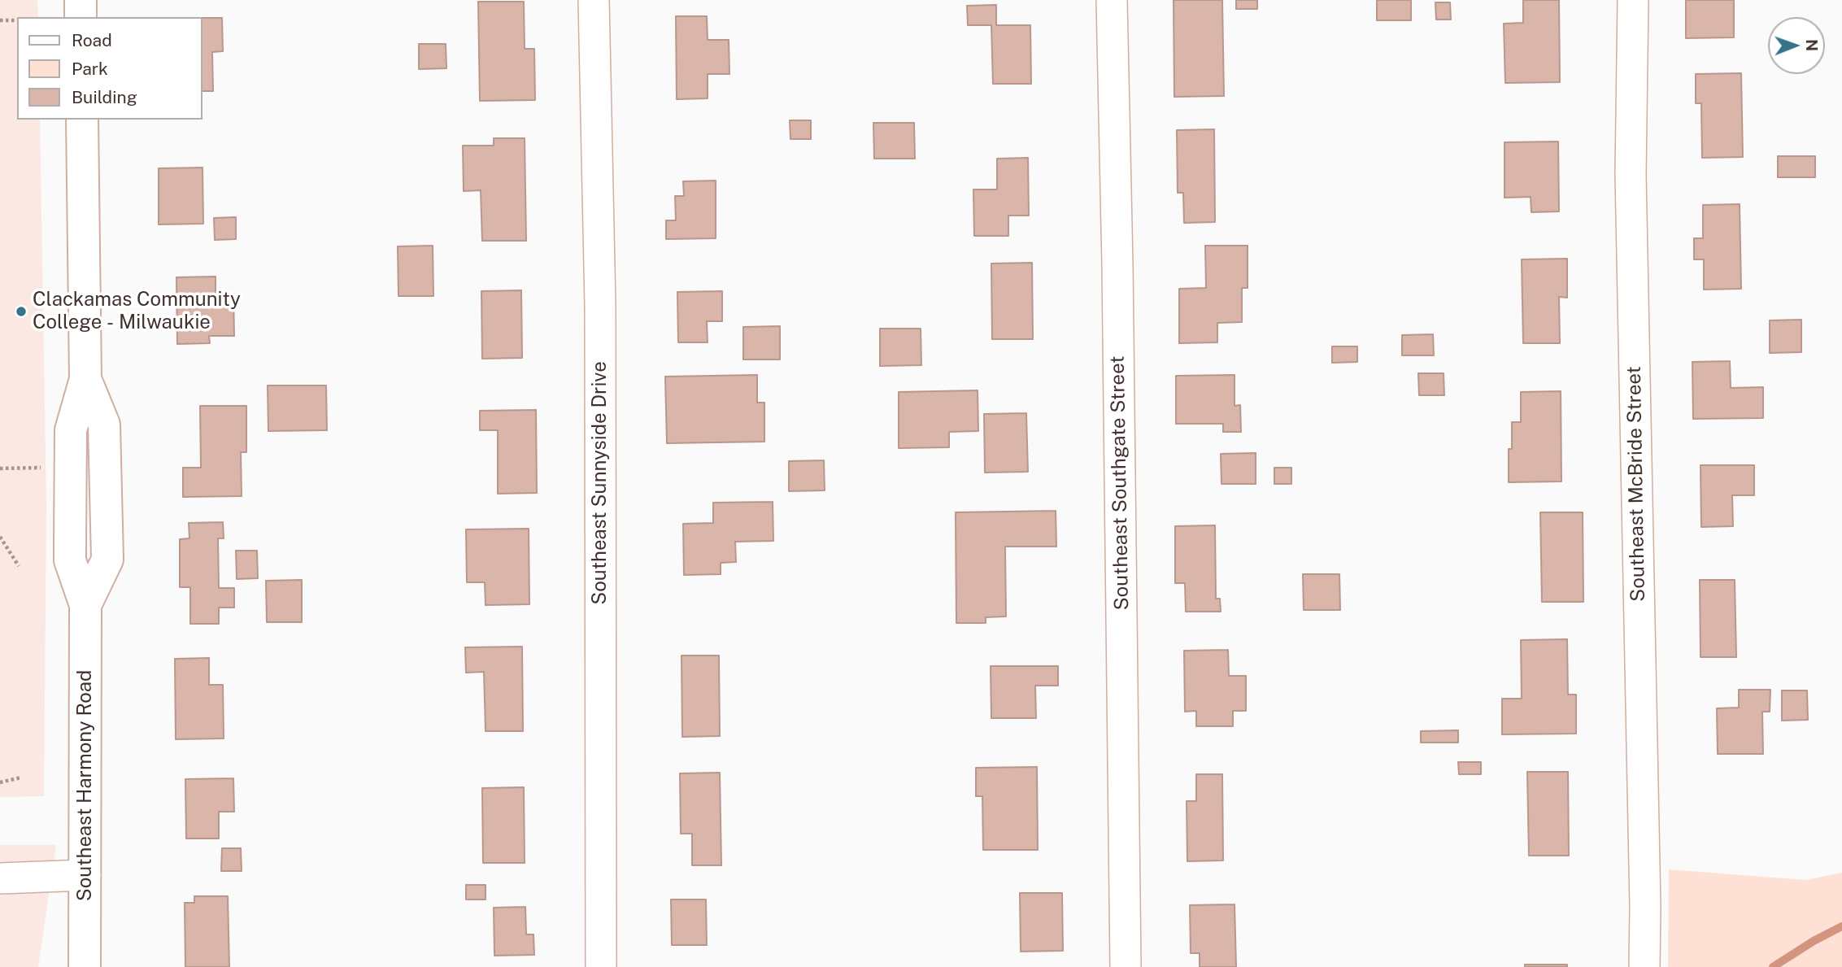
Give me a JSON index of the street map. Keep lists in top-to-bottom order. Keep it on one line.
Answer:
{"streets":{"main road":["Southeast Harmony Road"],"street":["Southeast Sunnyside Drive","Southeast Southgate Street","Southeast McBride Street"]},"places":["Clackamas Community College - Milwaukie"],"legend":["Road","Park","Building"],"north":"right"}
